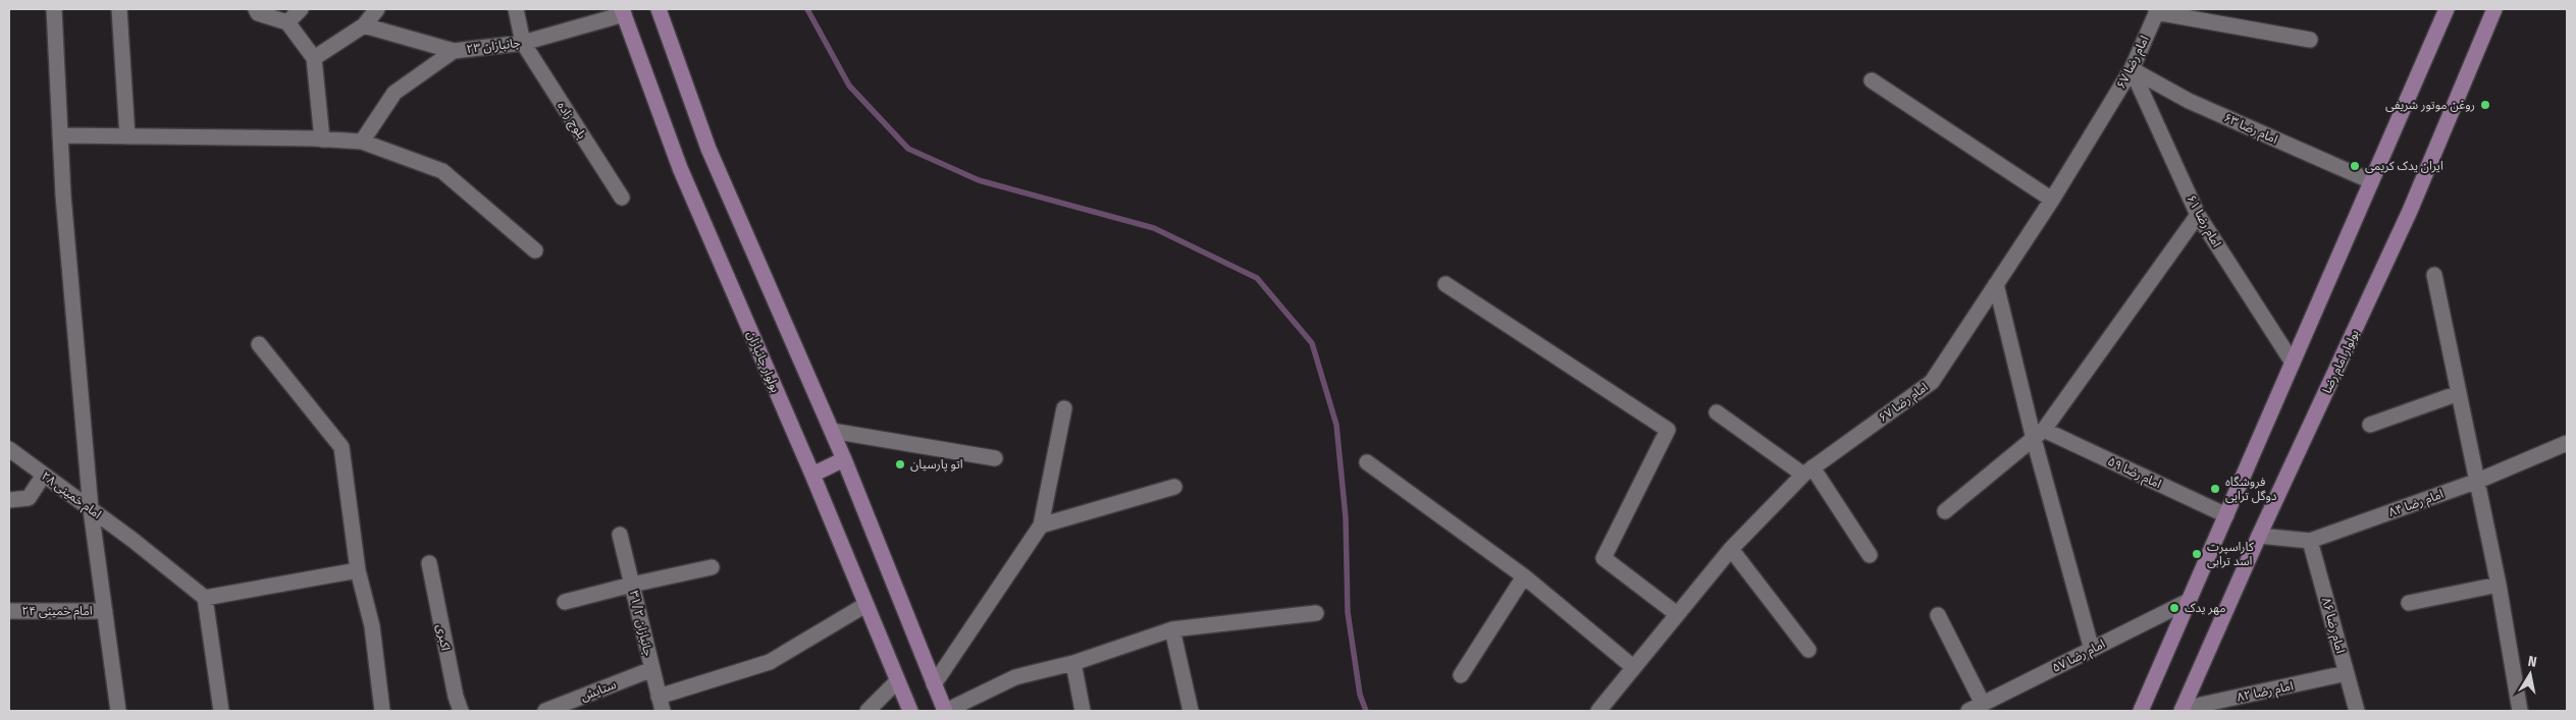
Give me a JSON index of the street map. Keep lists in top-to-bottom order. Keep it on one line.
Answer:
{"streets":{"main road":["بولوار جانبازان","بولوار امام رضا"],"street":["جانبازان ۲۳","امام رضا ۶۷","بلوچ زاده","امام رضا ۶۳","امام رضا ۶۱","امام رضا ۵۹","امام خمینی ۲۸","امام رضا ۸۴","امام خمینی ۲۴","جانبازان ۳۱/۲","امام رضا ۸۶","اکبری","امام رضا ۵۷","ستایش","امام رضا ۸۲"]},"crossings":[["جانبازان ۲۳","بلوچ زاده"],["جانبازان ۲۳","بولوار جانبازان"],["امام رضا ۶۷","امام رضا ۶۳"],["امام رضا ۶۷","امام رضا ۶۱"],["امام رضا ۶۳","امام رضا ۶۱"],["بولوار امام رضا","امام رضا ۸۴"],["بولوار امام رضا","امام رضا ۸۲"],["امام رضا ۸۴","امام رضا ۸۶"],["جانبازان ۳۱/۲","ستایش"],["امام رضا ۸۶","امام رضا ۸۲"]],"places":["روغن موتور شریفی","ایران یدک کریمی","اتو پارسیان","فروشگاه دوگل ترابی","کاراسپرت اسد ترابی","مهر یدک"],"north":"top"}
